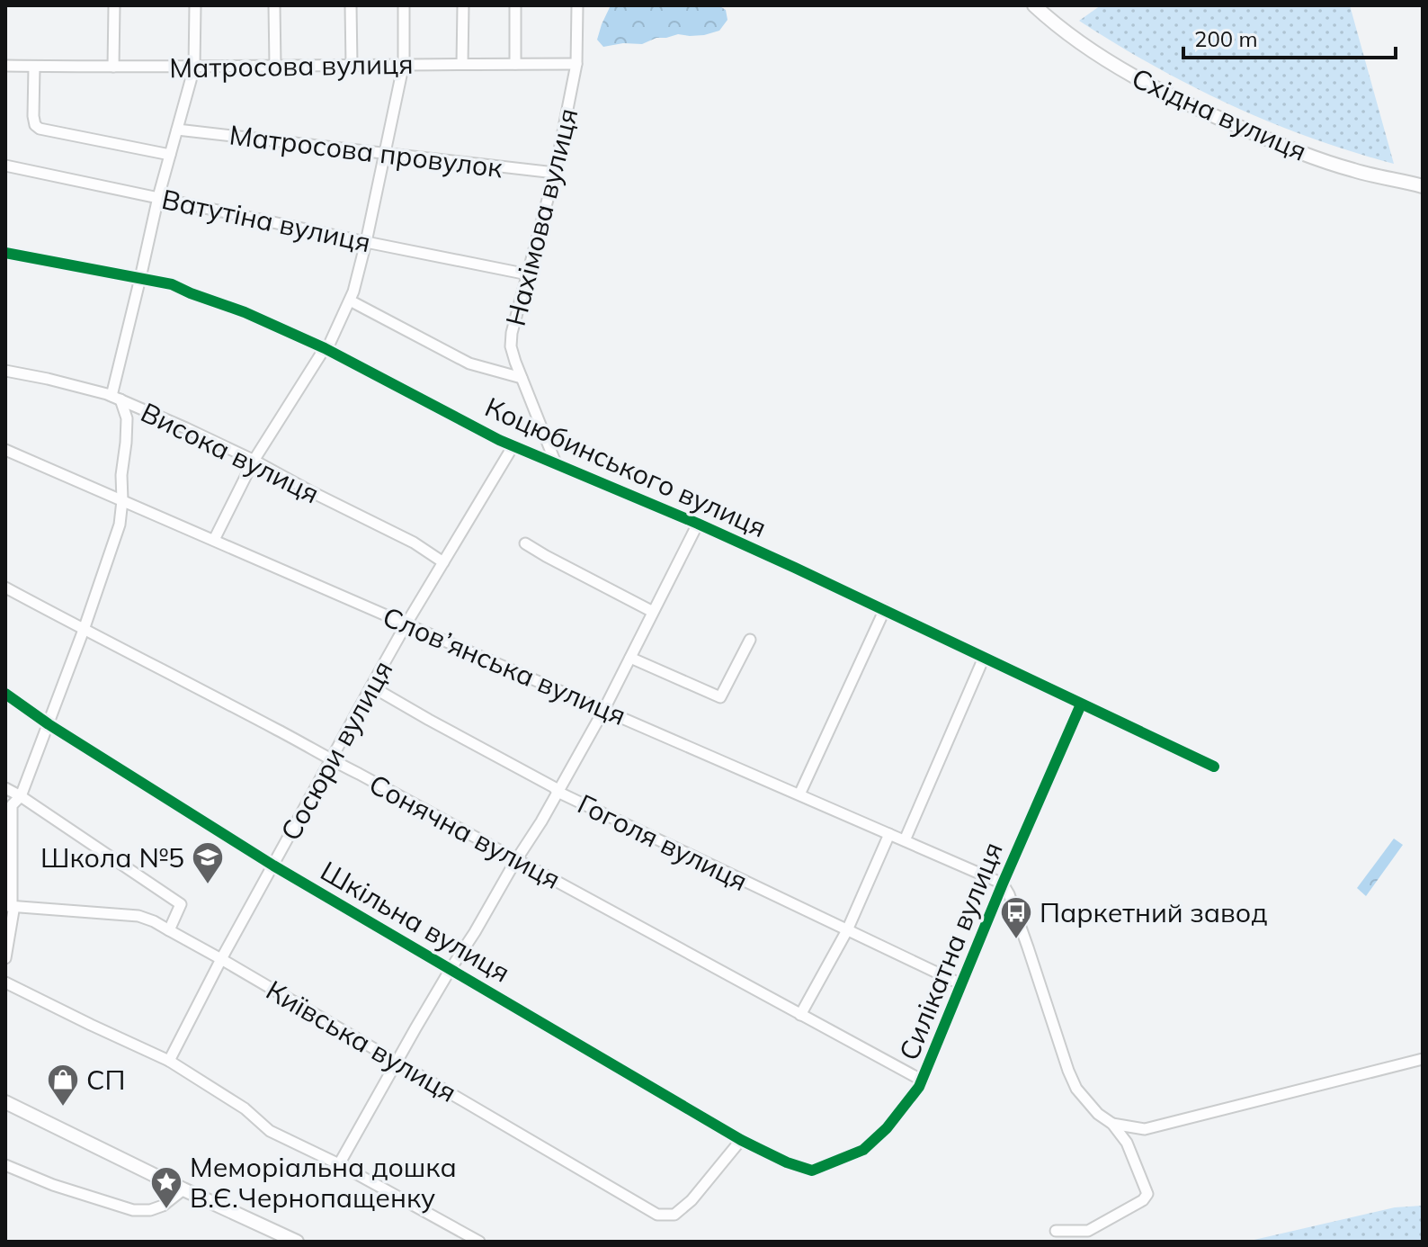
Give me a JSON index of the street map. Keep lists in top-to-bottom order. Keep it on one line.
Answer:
{"streets":{"main road":["Східна вулиця"],"street":["Матросова вулиця","Матросова провулок","Нахімова вулиця","Ватутіна вулиця","Висока вулиця","Коцюбинського вулиця","Слов’янська вулиця","Сосюри вулиця","Сонячна вулиця","Гоголя вулиця","Шкільна вулиця","Силікатна вулиця","Київська вулиця"]},"crossings":[["Матросова вулиця","Нахімова вулиця"],["Матросова провулок","Нахімова вулиця"],["Нахімова вулиця","Ватутіна вулиця"],["Нахімова вулиця","Коцюбинського вулиця"],["Висока вулиця","Сосюри вулиця"],["Коцюбинського вулиця","Сосюри вулиця"],["Коцюбинського вулиця","Силікатна вулиця"],["Слов’янська вулиця","Сосюри вулиця"],["Слов’янська вулиця","Силікатна вулиця"],["Сосюри вулиця","Сонячна вулиця"],["Сосюри вулиця","Гоголя вулиця"],["Сосюри вулиця","Шкільна вулиця"],["Сосюри вулиця","Київська вулиця"],["Сонячна вулиця","Силікатна вулиця"],["Гоголя вулиця","Силікатна вулиця"],["Шкільна вулиця","Силікатна вулиця"],["Шкільна вулиця","Київська вулиця"]],"places":{"school or university":["Школа №5"],"bus stop":["Паркетний завод"],"shop":["СП"],"place":["Меморіальна дошка В.Є.Чернопащенку"]},"scale_bar":"200 m"}
